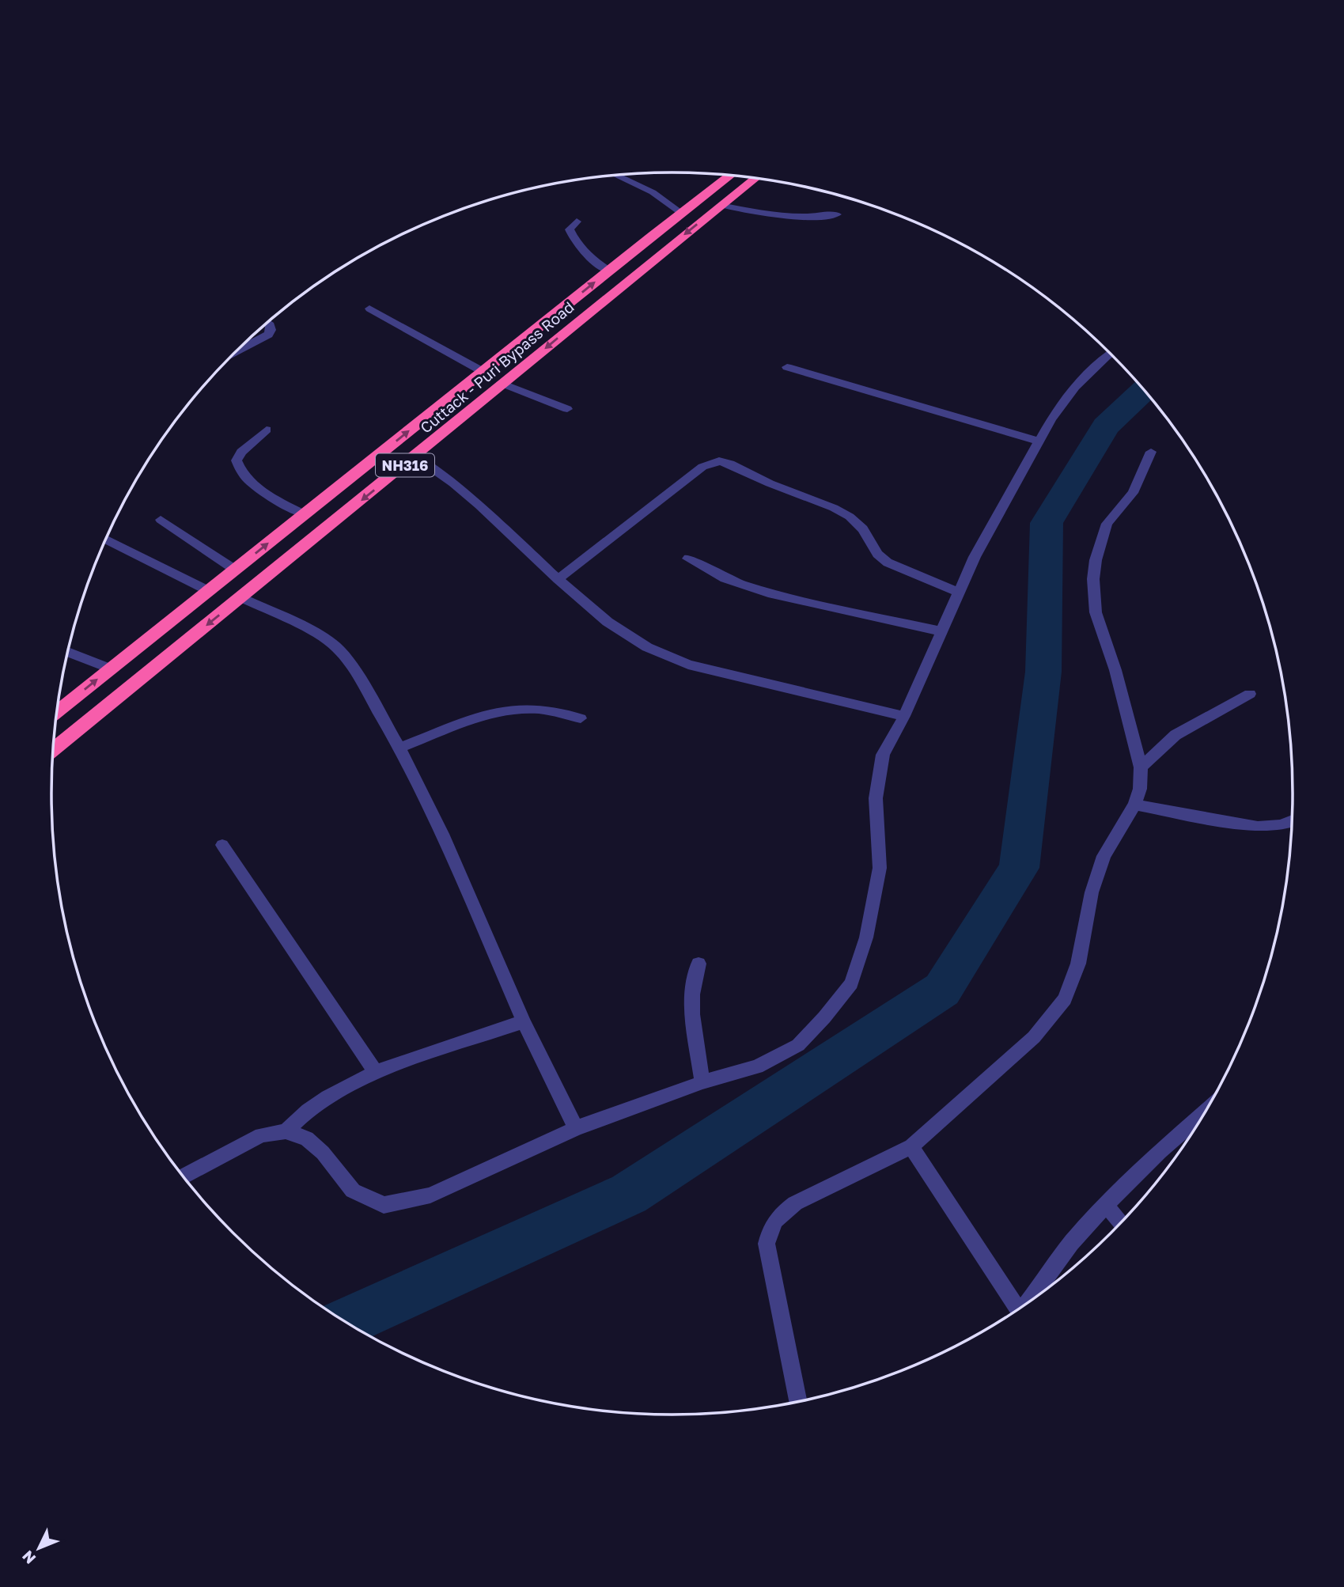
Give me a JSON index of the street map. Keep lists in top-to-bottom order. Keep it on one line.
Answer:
{"streets":{"highway":["Cuttack - Puri Bypass Road","NH316"]},"north":"bottom left"}
